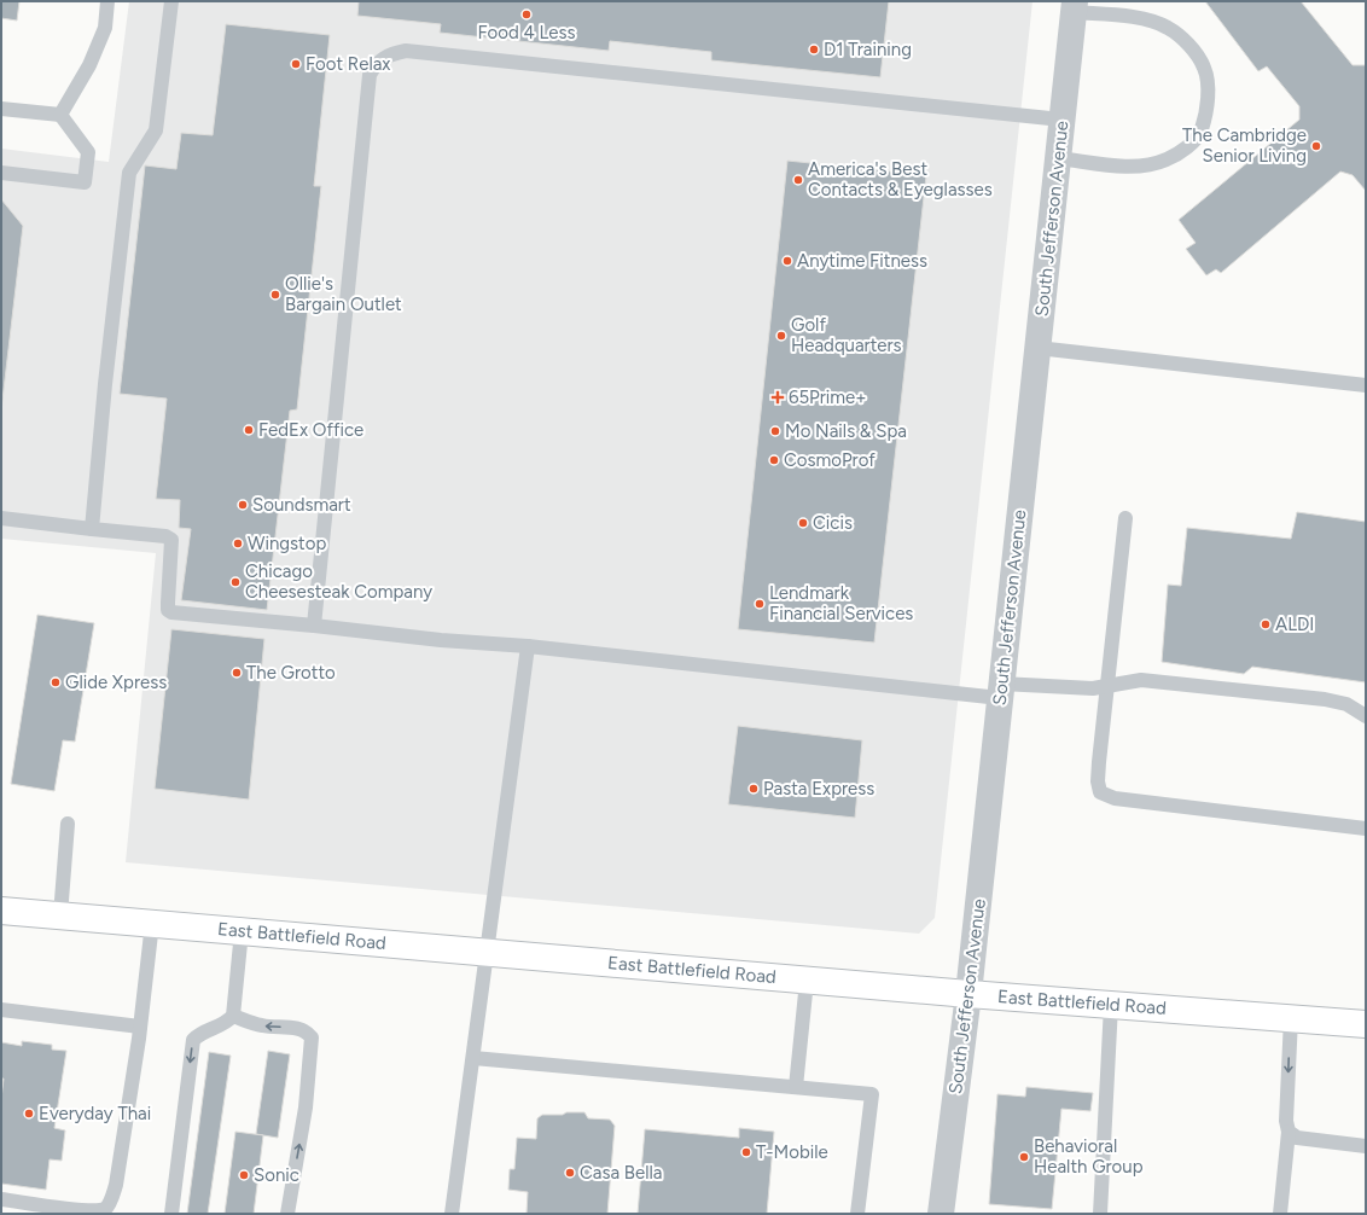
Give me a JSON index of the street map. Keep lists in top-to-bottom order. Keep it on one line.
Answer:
{"streets":{"main road":["East Battlefield Road"],"street":["South Jefferson Avenue"]},"crossings":[["South Jefferson Avenue","East Battlefield Road"]],"places":{"other":["Food 4 Less","D1 Training","Foot Relax","The Cambridge Senior Living","America's Best Contacts & Eyeglasses","Anytime Fitness","Ollie's Bargain Outlet","Golf Headquarters","FedEx Office","Mo Nails & Spa","CosmoProf","Soundsmart","Cicis","Wingstop","Chicago Cheesesteak Company","Lendmark Financial Services","ALDI","The Grotto","Glide Xpress","Pasta Express","Everyday Thai","T-Mobile","Behavioral Health Group","Casa Bella","Sonic"],"health":["65Prime+"]}}
